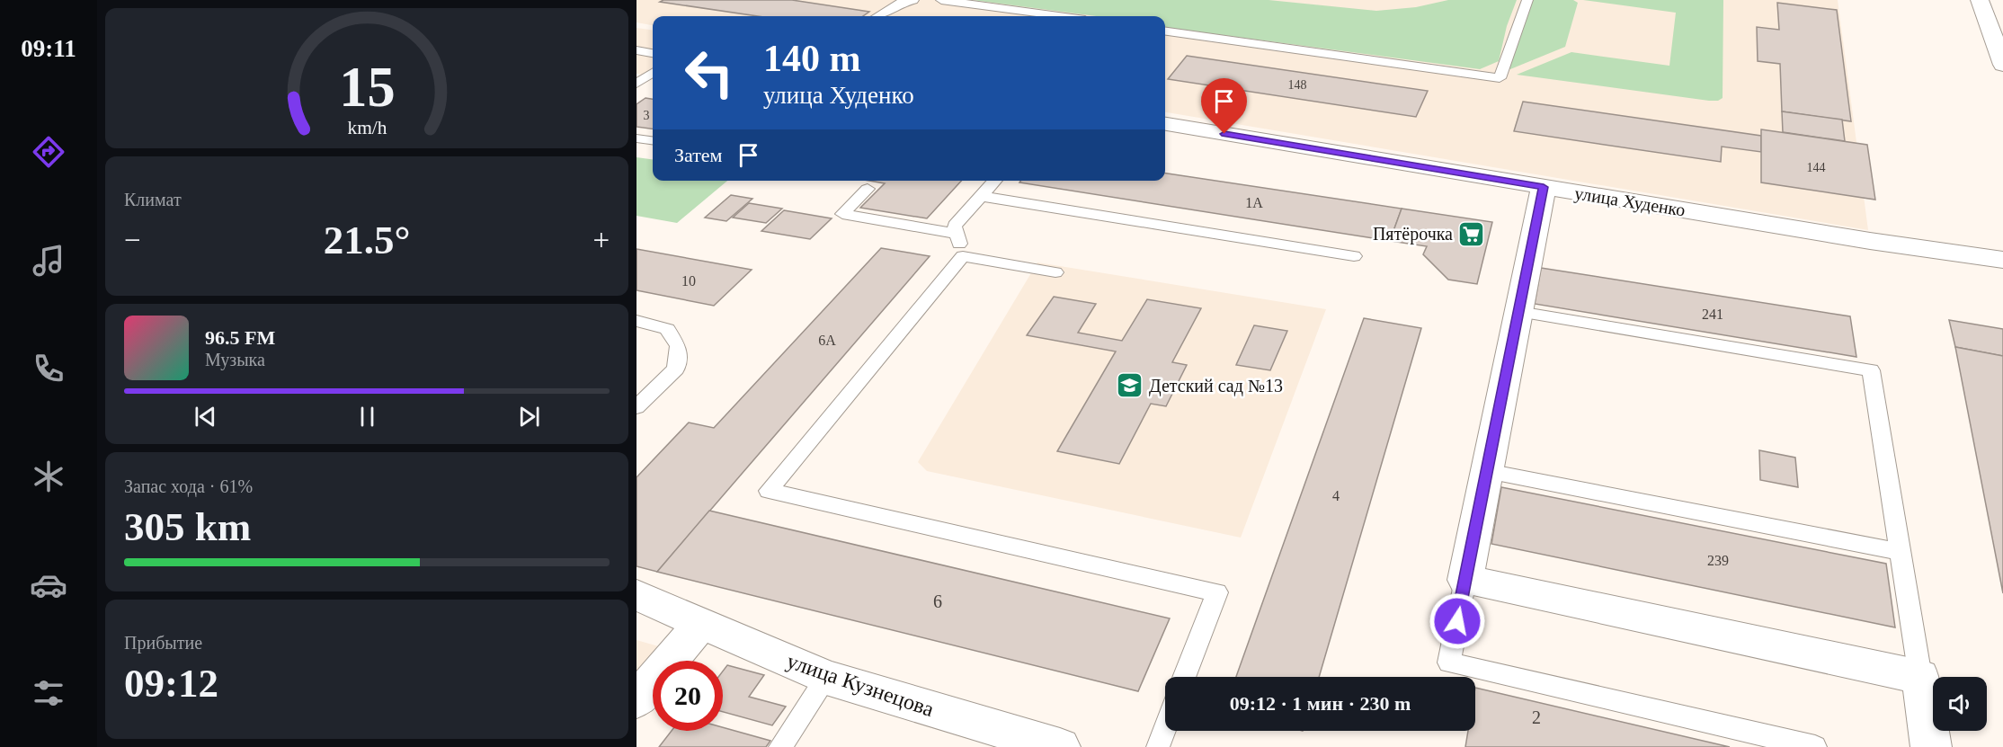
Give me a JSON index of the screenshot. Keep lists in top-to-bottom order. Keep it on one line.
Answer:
{"streets":{"street":["улица Худенко","улица Кузнецова"]},"places":{"supermarket":["Пятёрочка"],"school or university":["Детский сад №13"]},"house_numbers":["148","3","144","1А","10","241","6А","4","239","6","2"],"page":{"tabs":"09:11","turn":["140 m","улица Худенко"],"then":"Затем","tile":["Климат",["Запас хода · 61%","305 km"],["Прибытие","09:12"]],"heat":["−","21.5°","+"],"song":["96.5 FM","Музыка"],"limit":"20","trip":"09:12 · 1 мин · 230 m","gauge":["15","km/h"]}}
